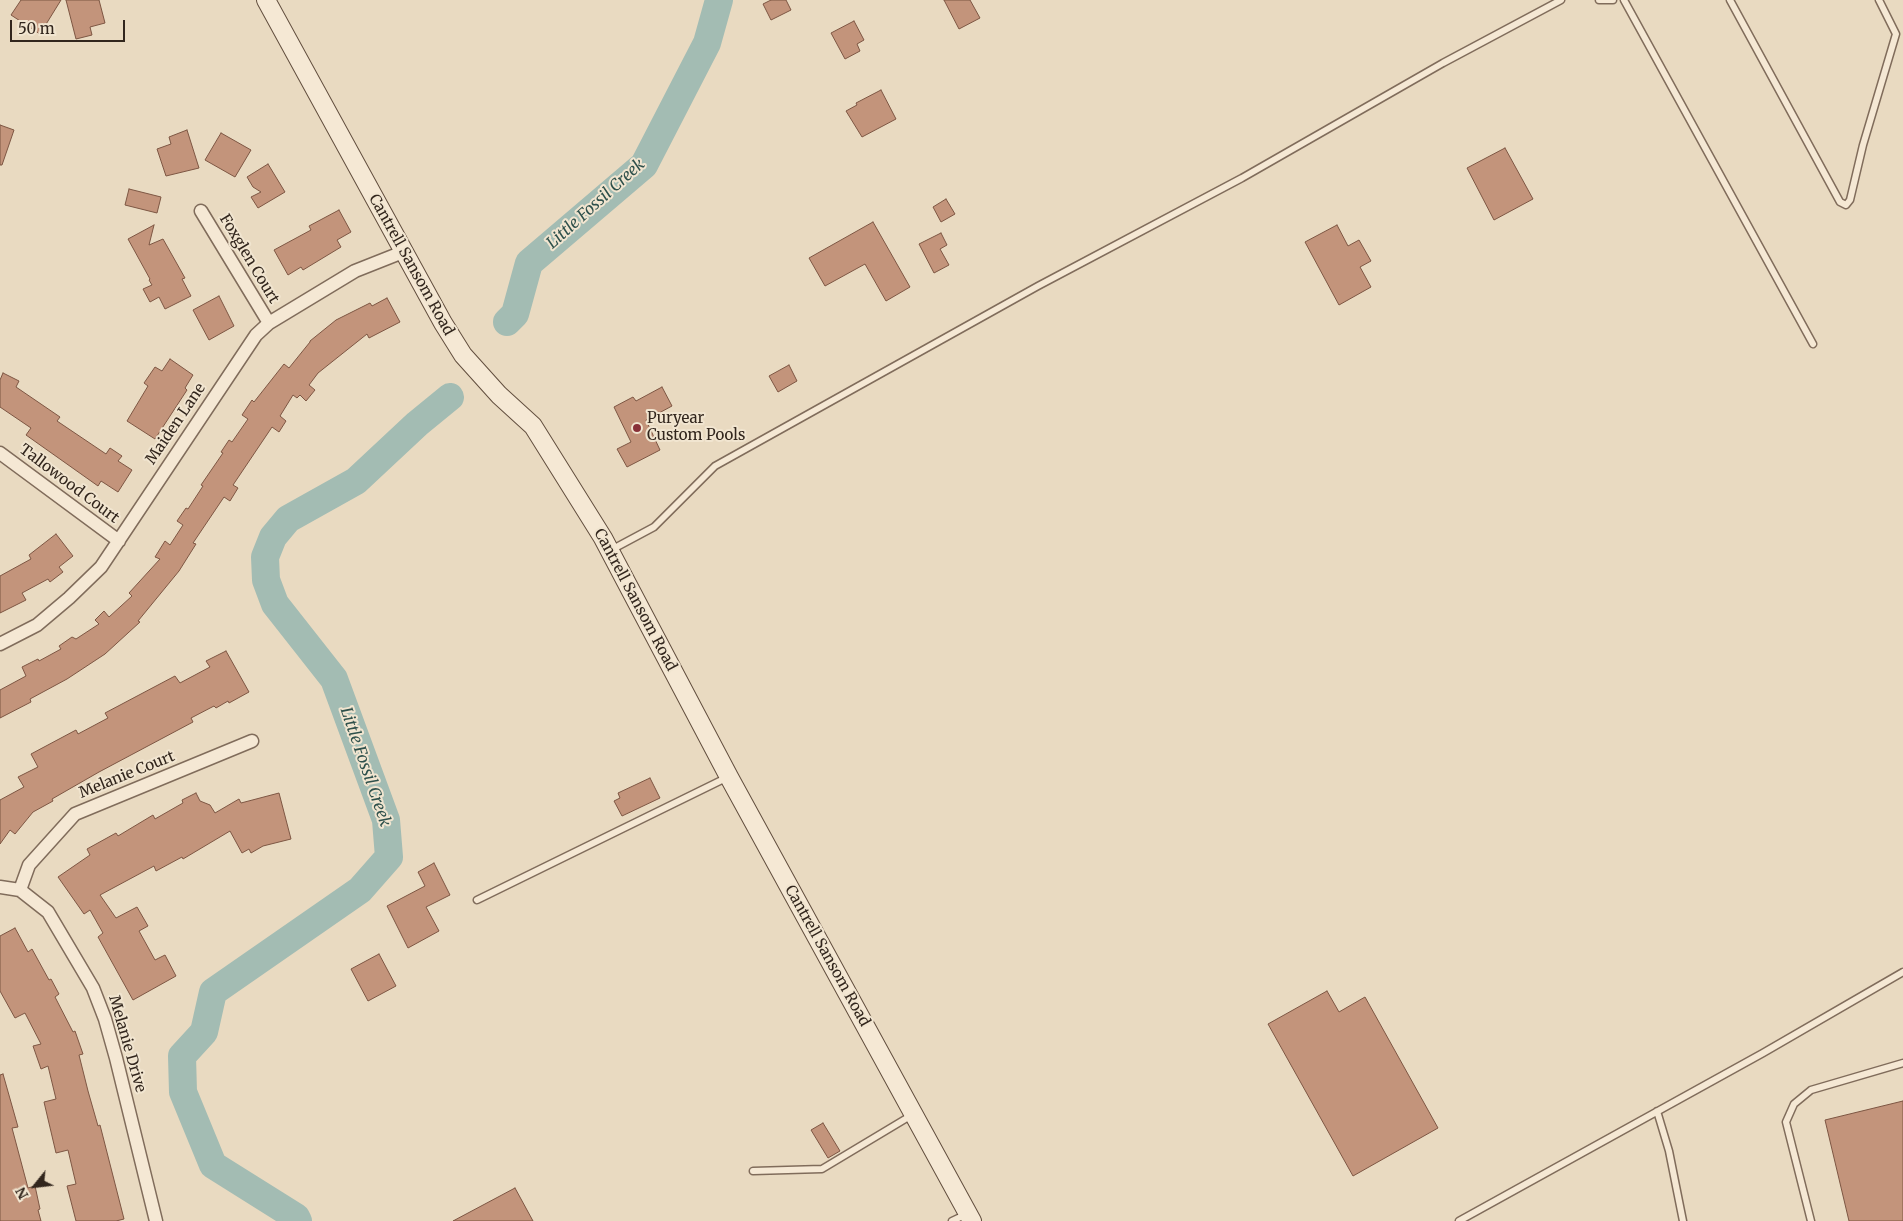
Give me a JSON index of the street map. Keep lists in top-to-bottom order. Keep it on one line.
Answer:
{"streets":{"main road":["Cantrell Sansom Road"],"street":["Foxglen Court","Maiden Lane","Tallowood Court","Melanie Court","Melanie Drive"]},"crossings":[["Foxglen Court","Maiden Lane"],["Cantrell Sansom Road","Maiden Lane"],["Maiden Lane","Tallowood Court"],["Melanie Court","Melanie Drive"]],"water":["Little Fossil Creek"],"places":["Puryear Custom Pools"],"scale_bar":"50 m","north":"bottom left"}
